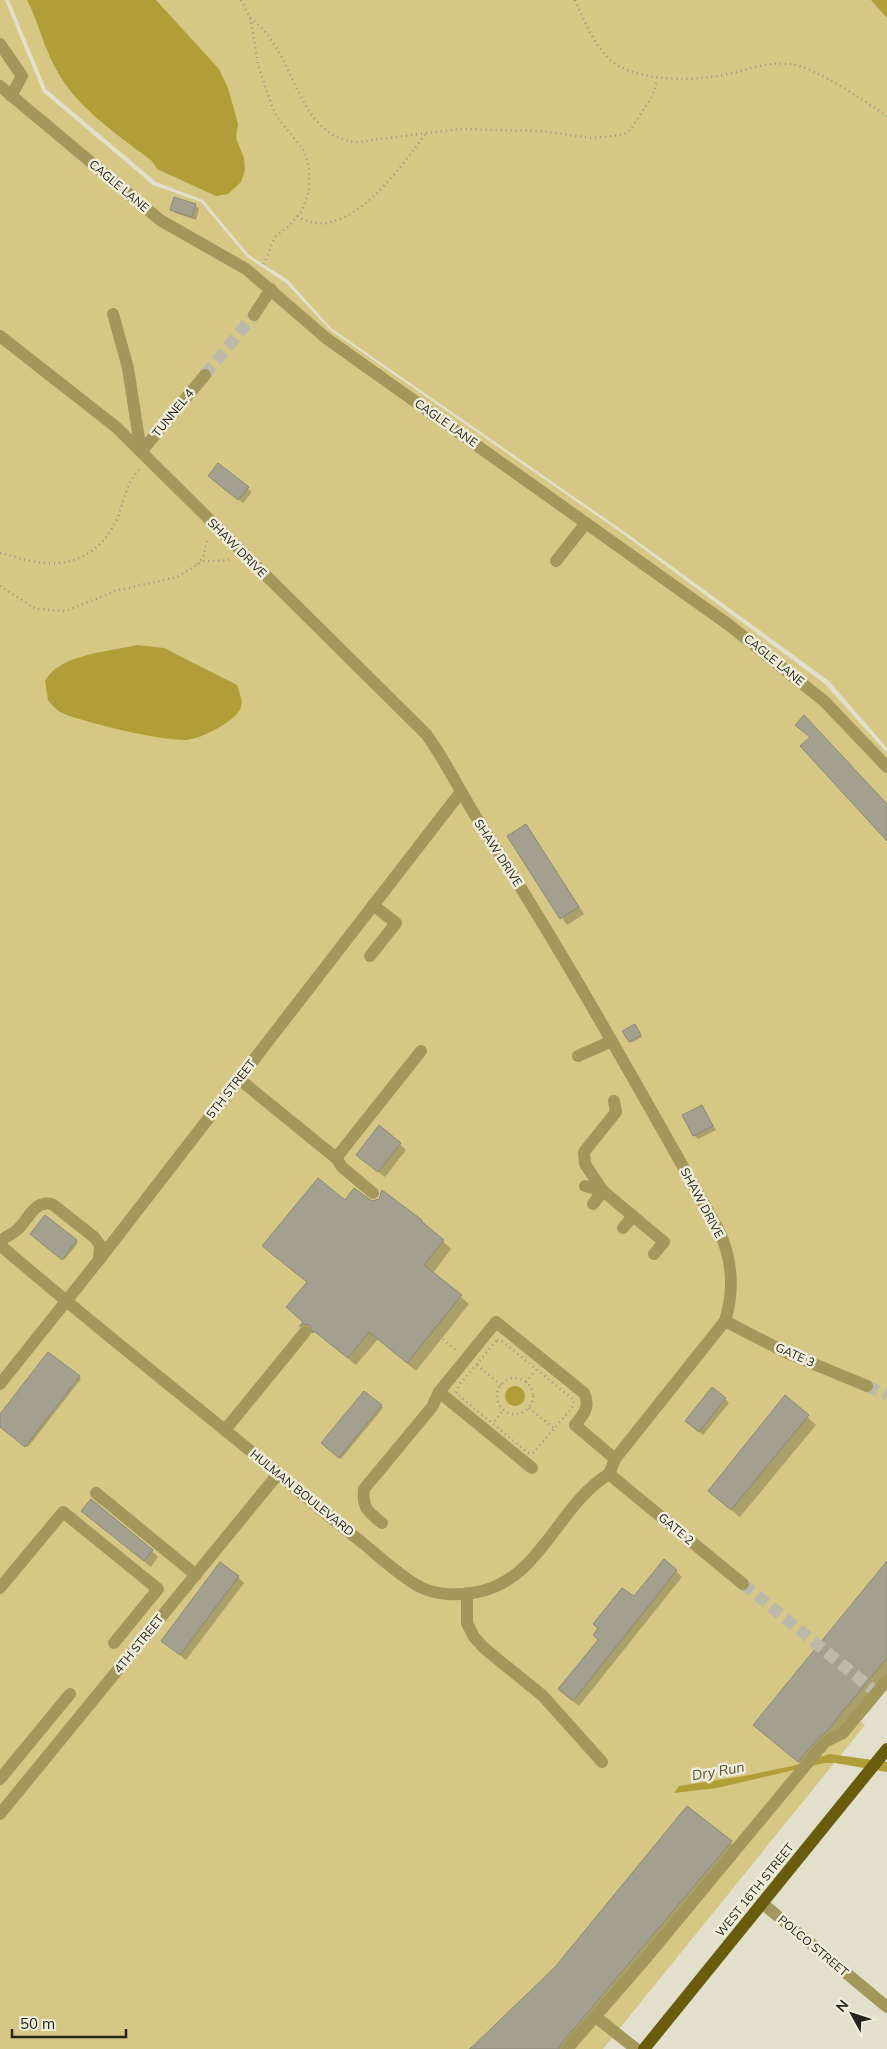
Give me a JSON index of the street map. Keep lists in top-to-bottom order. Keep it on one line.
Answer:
{"streets":{"main road":["WEST 16TH STREET"],"street":["CAGLE LANE","TUNNEL 4","SHAW DRIVE","5TH STREET","GATE 3","HULMAN BOULEVARD","GATE 2","4TH STREET","POLCO STREET"]},"crossings":[["TUNNEL 4","SHAW DRIVE"],["SHAW DRIVE","5TH STREET"],["SHAW DRIVE","GATE 3"],["SHAW DRIVE","HULMAN BOULEVARD"],["SHAW DRIVE","GATE 2"],["5TH STREET","HULMAN BOULEVARD"],["HULMAN BOULEVARD","GATE 2"],["HULMAN BOULEVARD","4TH STREET"],["WEST 16TH STREET","POLCO STREET"]],"water":["Dry Run"],"scale_bar":"50 m","north":"top left"}
